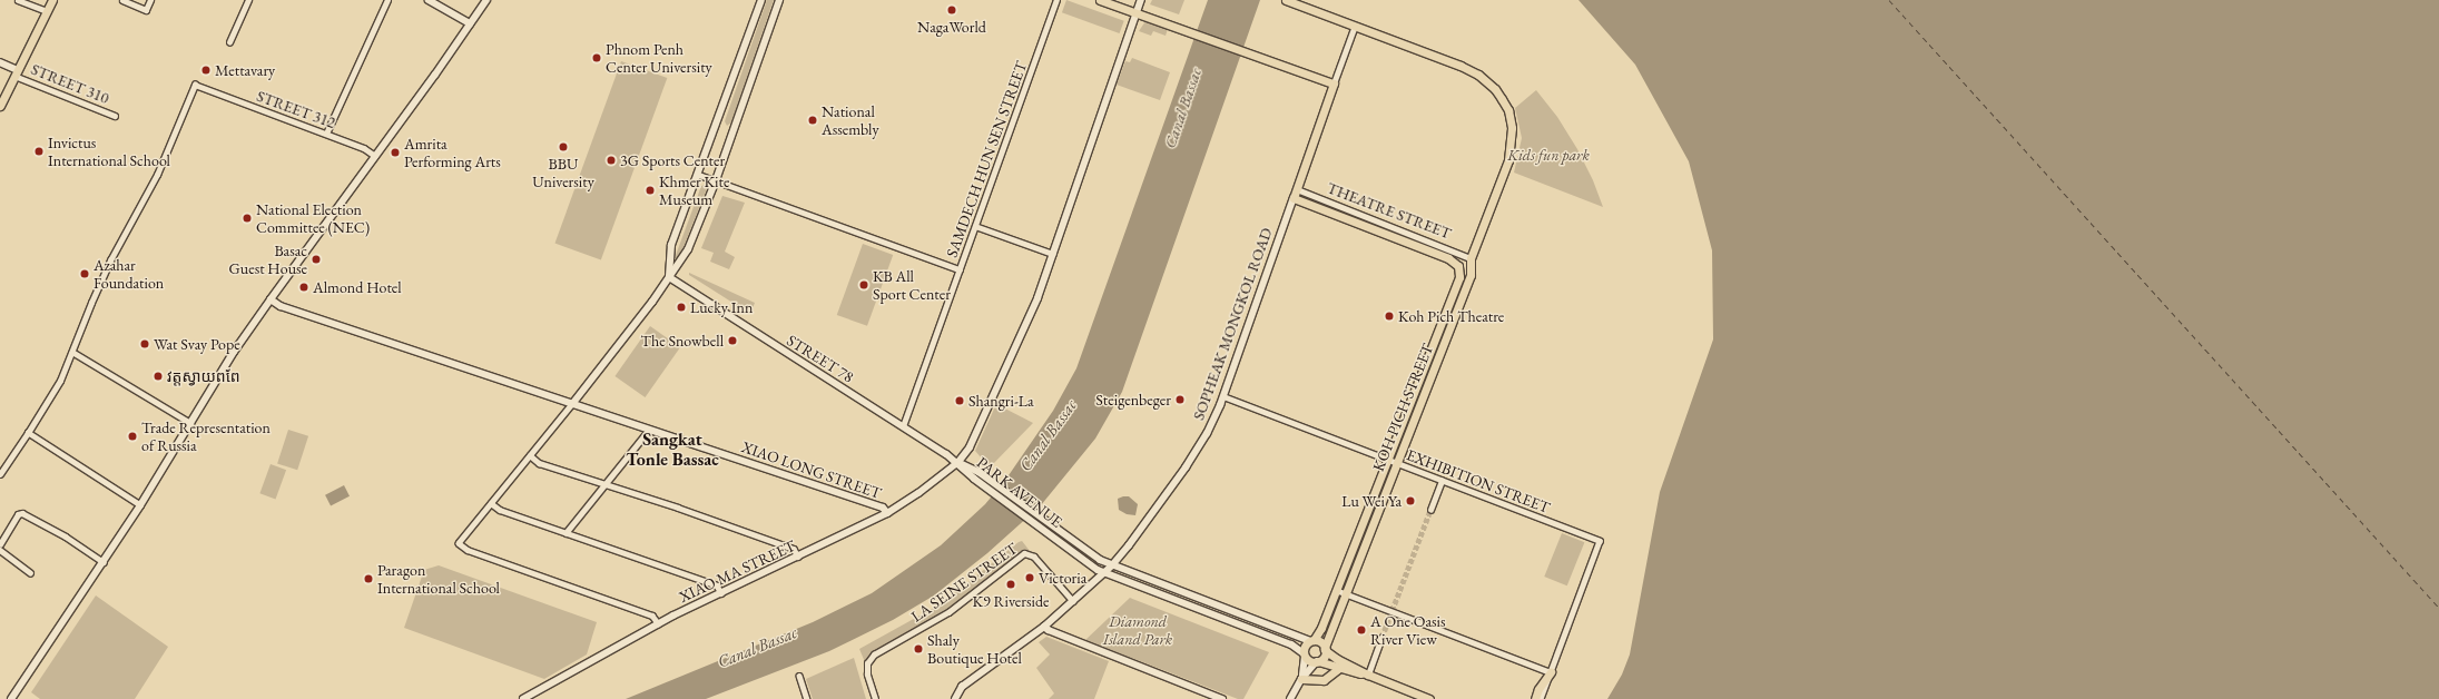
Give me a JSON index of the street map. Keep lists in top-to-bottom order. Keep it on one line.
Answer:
{"streets":{"main road":["THEATRE STREET","SOPHEAK MONGKOL ROAD","STREET 78","KOH PICH STREET","XIAO LONG STREET","PARK AVENUE","XIAO MA STREET"],"street":["STREET 310","STREET 312","SAMDECH HUN SEN STREET","EXHIBITION STREET","LA SEINE STREET"]},"crossings":[["SAMDECH HUN SEN STREET","STREET 78"],["THEATRE STREET","SOPHEAK MONGKOL ROAD"],["THEATRE STREET","KOH PICH STREET"],["SOPHEAK MONGKOL ROAD","KOH PICH STREET"],["SOPHEAK MONGKOL ROAD","EXHIBITION STREET"],["SOPHEAK MONGKOL ROAD","PARK AVENUE"],["SOPHEAK MONGKOL ROAD","LA SEINE STREET"],["STREET 78","PARK AVENUE"],["STREET 78","XIAO MA STREET"],["KOH PICH STREET","EXHIBITION STREET"],["KOH PICH STREET","PARK AVENUE"],["XIAO LONG STREET","XIAO MA STREET"],["PARK AVENUE","XIAO MA STREET"]],"districts":["Sangkat Tonle Bassac"],"water":["Canal Bassac"],"parks":["Kids fun park","Diamond Island Park"],"places":["NagaWorld","Phnom Penh Center University","Mettavary","National Assembly","BBU University","Invictus International School","Amrita Performing Arts","3G Sports Center","Khmer Kite Museum","National Election Committee (NEC)","Basac Guest House","Azahar Foundation","KB All Sport Center","Almond Hotel","Lucky Inn","Koh Pich Theatre","The Snowbell","Wat Svay Pope","វត្តស្វាយពពែ","Steigenbeger","Shangri-La","Trade Representation of Russia","Lu Wei Ya","Victoria","Paragon International School","K9 Riverside","A One Oasis River View","Shaly Boutique Hotel"]}
